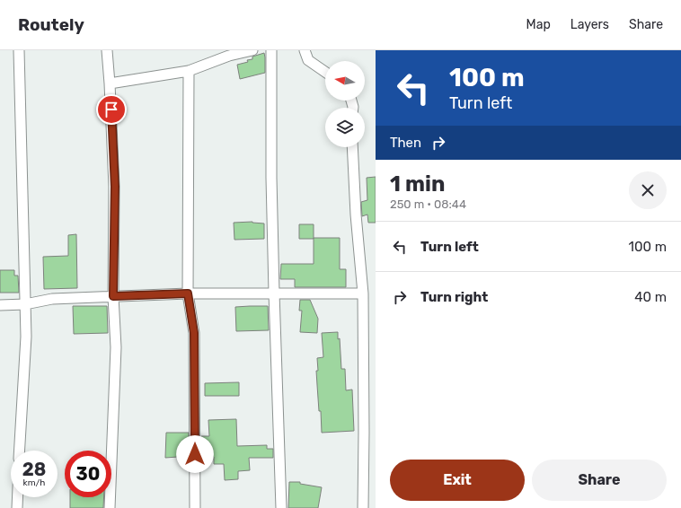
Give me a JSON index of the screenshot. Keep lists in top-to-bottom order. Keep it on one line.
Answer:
{"north":"left","page":{"header":"Routely","nav":["Map","Layers","Share"],"turn":["100 m","Turn left"],"then":"Then","heading":["1 min","250 m · 08:44"],"list":[{"name":"Turn left","value":"100 m"},{"name":"Turn right","value":"40 m"}],"speed":"28 km/h","limit":"30","buttons":["Exit","Share"]}}
